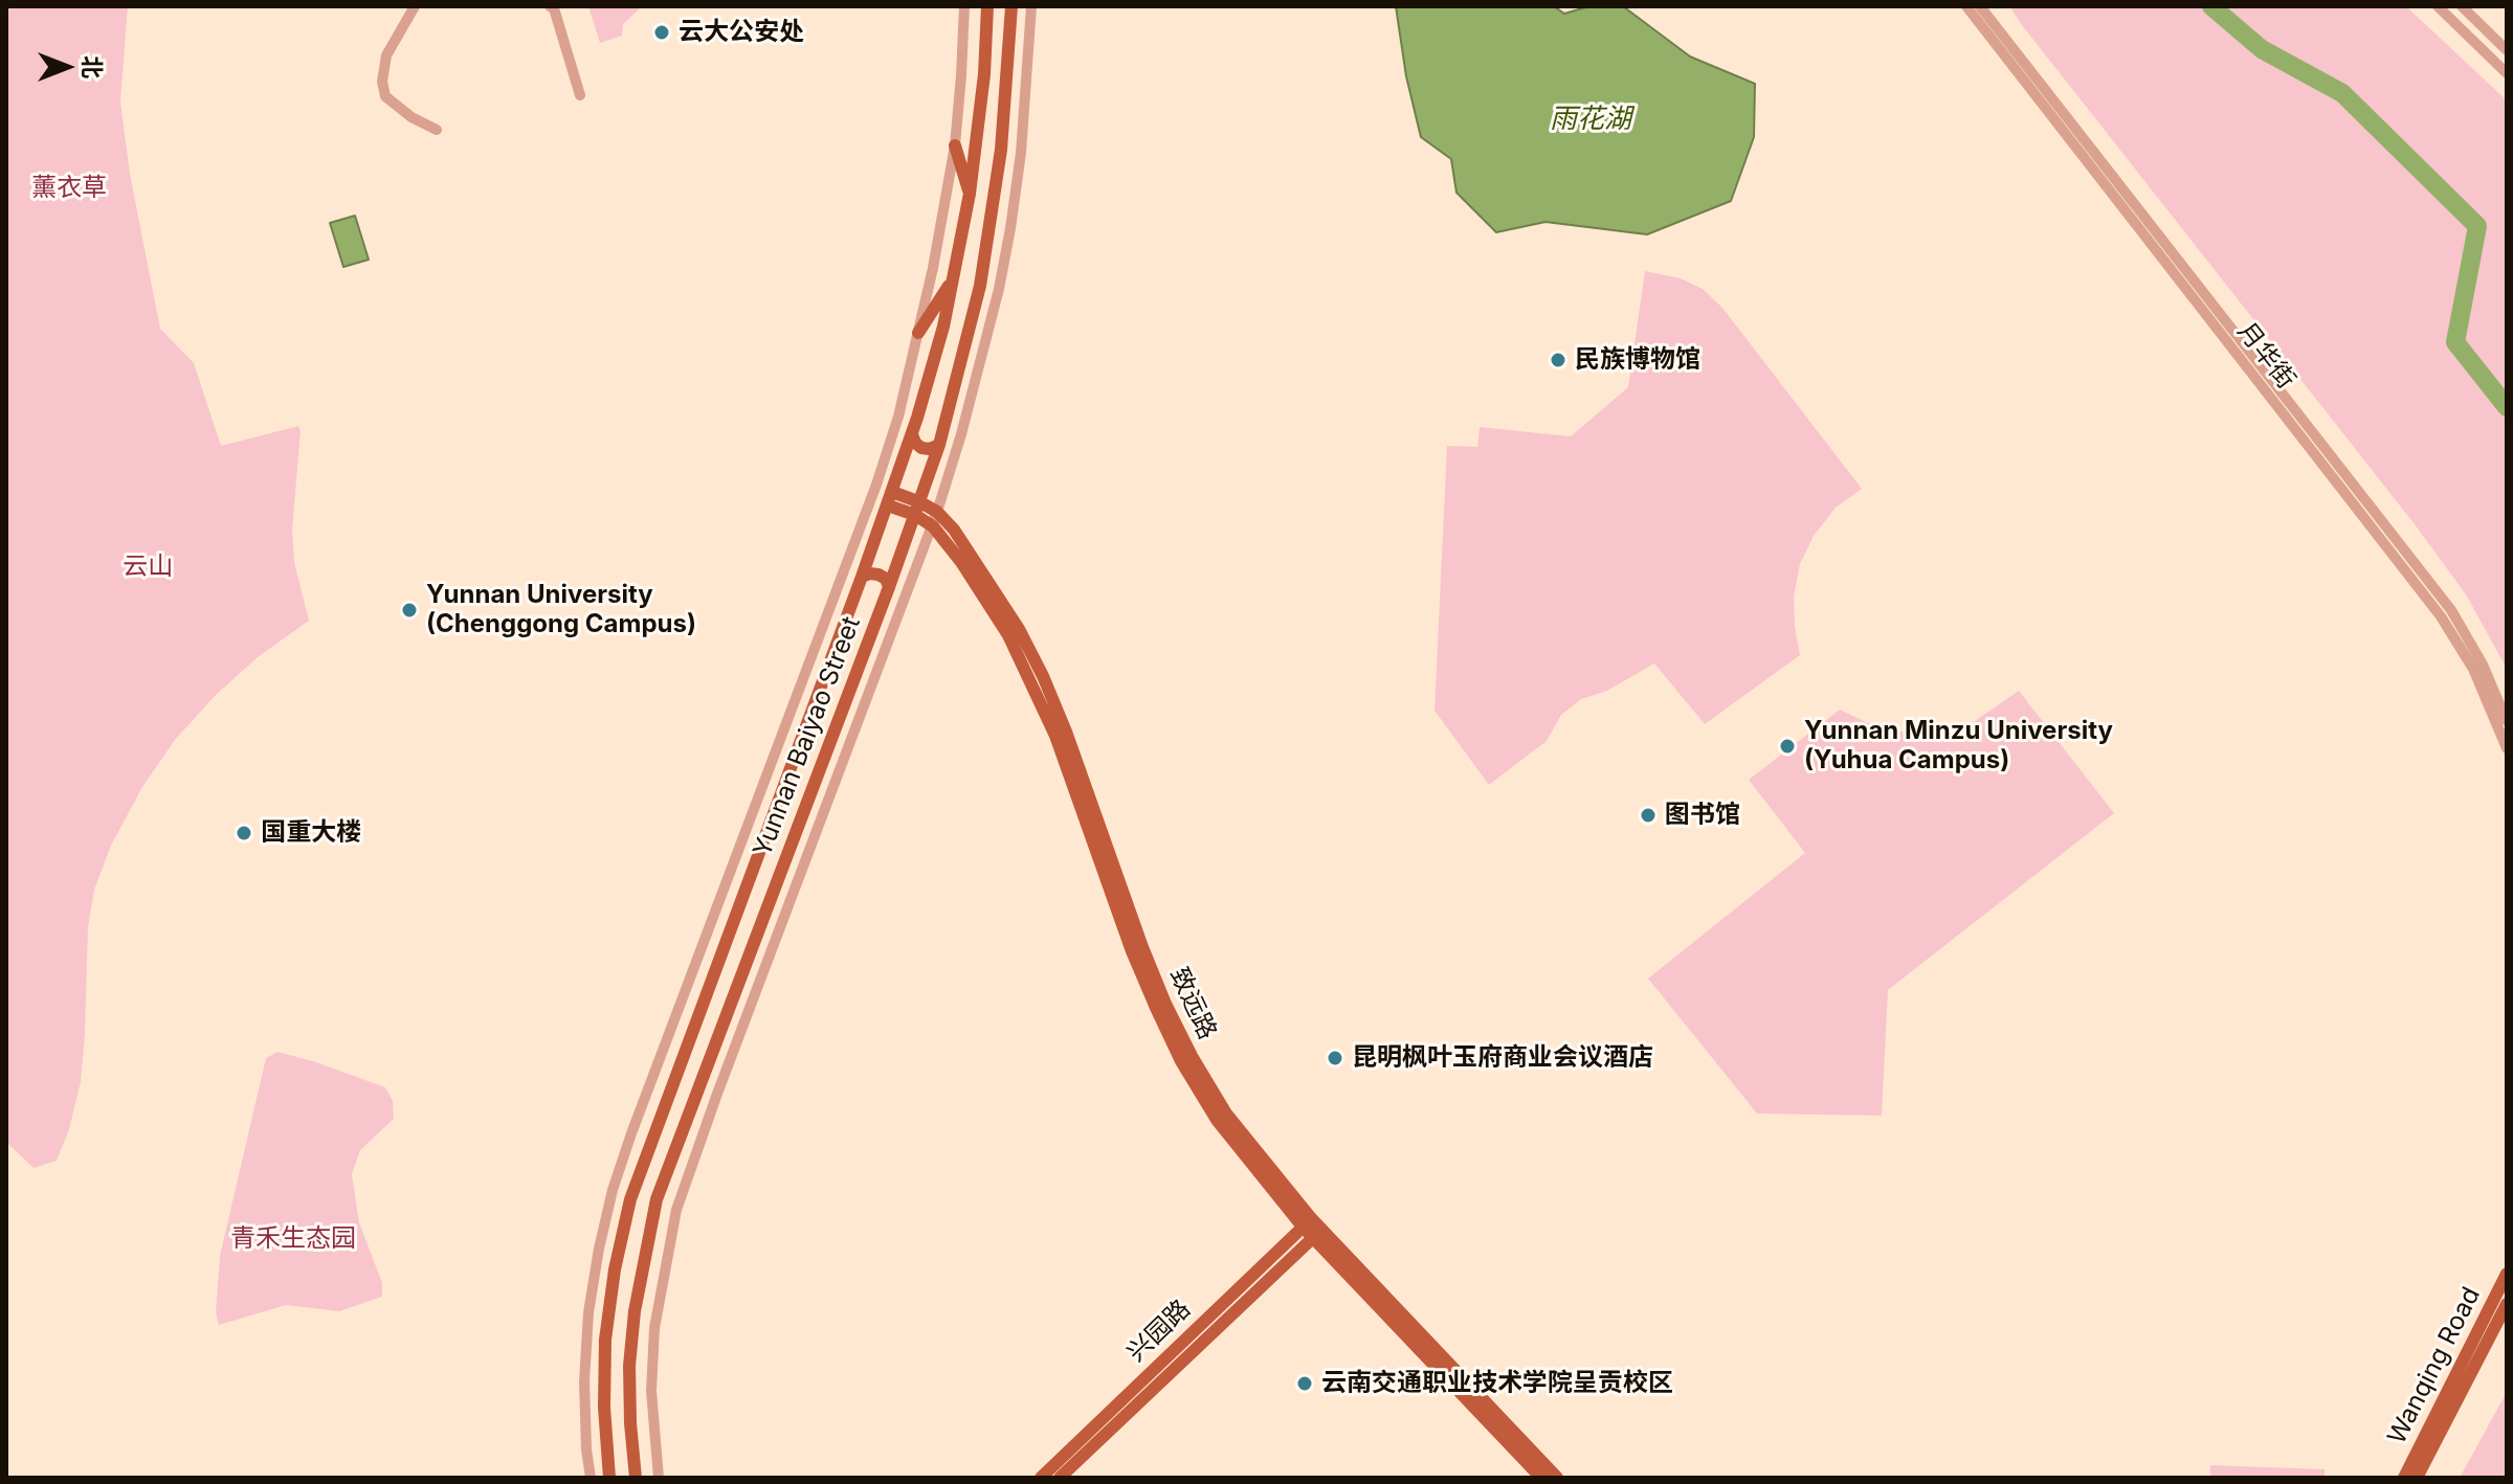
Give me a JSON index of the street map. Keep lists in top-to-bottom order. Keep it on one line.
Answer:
{"streets":{"main road":["Yunnan Baiyao Street","致远路","兴园路","Wanqing Road"],"street":["月华街"]},"crossings":[["Yunnan Baiyao Street","致远路"],["致远路","兴园路"]],"water":["雨花湖"],"parks":["薰衣草","云山","青禾生态园"],"places":["云大公安处","民族博物馆","Yunnan University (Chenggong Campus)","Yunnan Minzu University (Yuhua Campus)","图书馆","国重大楼","昆明枫叶玉府商业会议酒店","云南交通职业技术学院呈贡校区"],"north":"right"}
